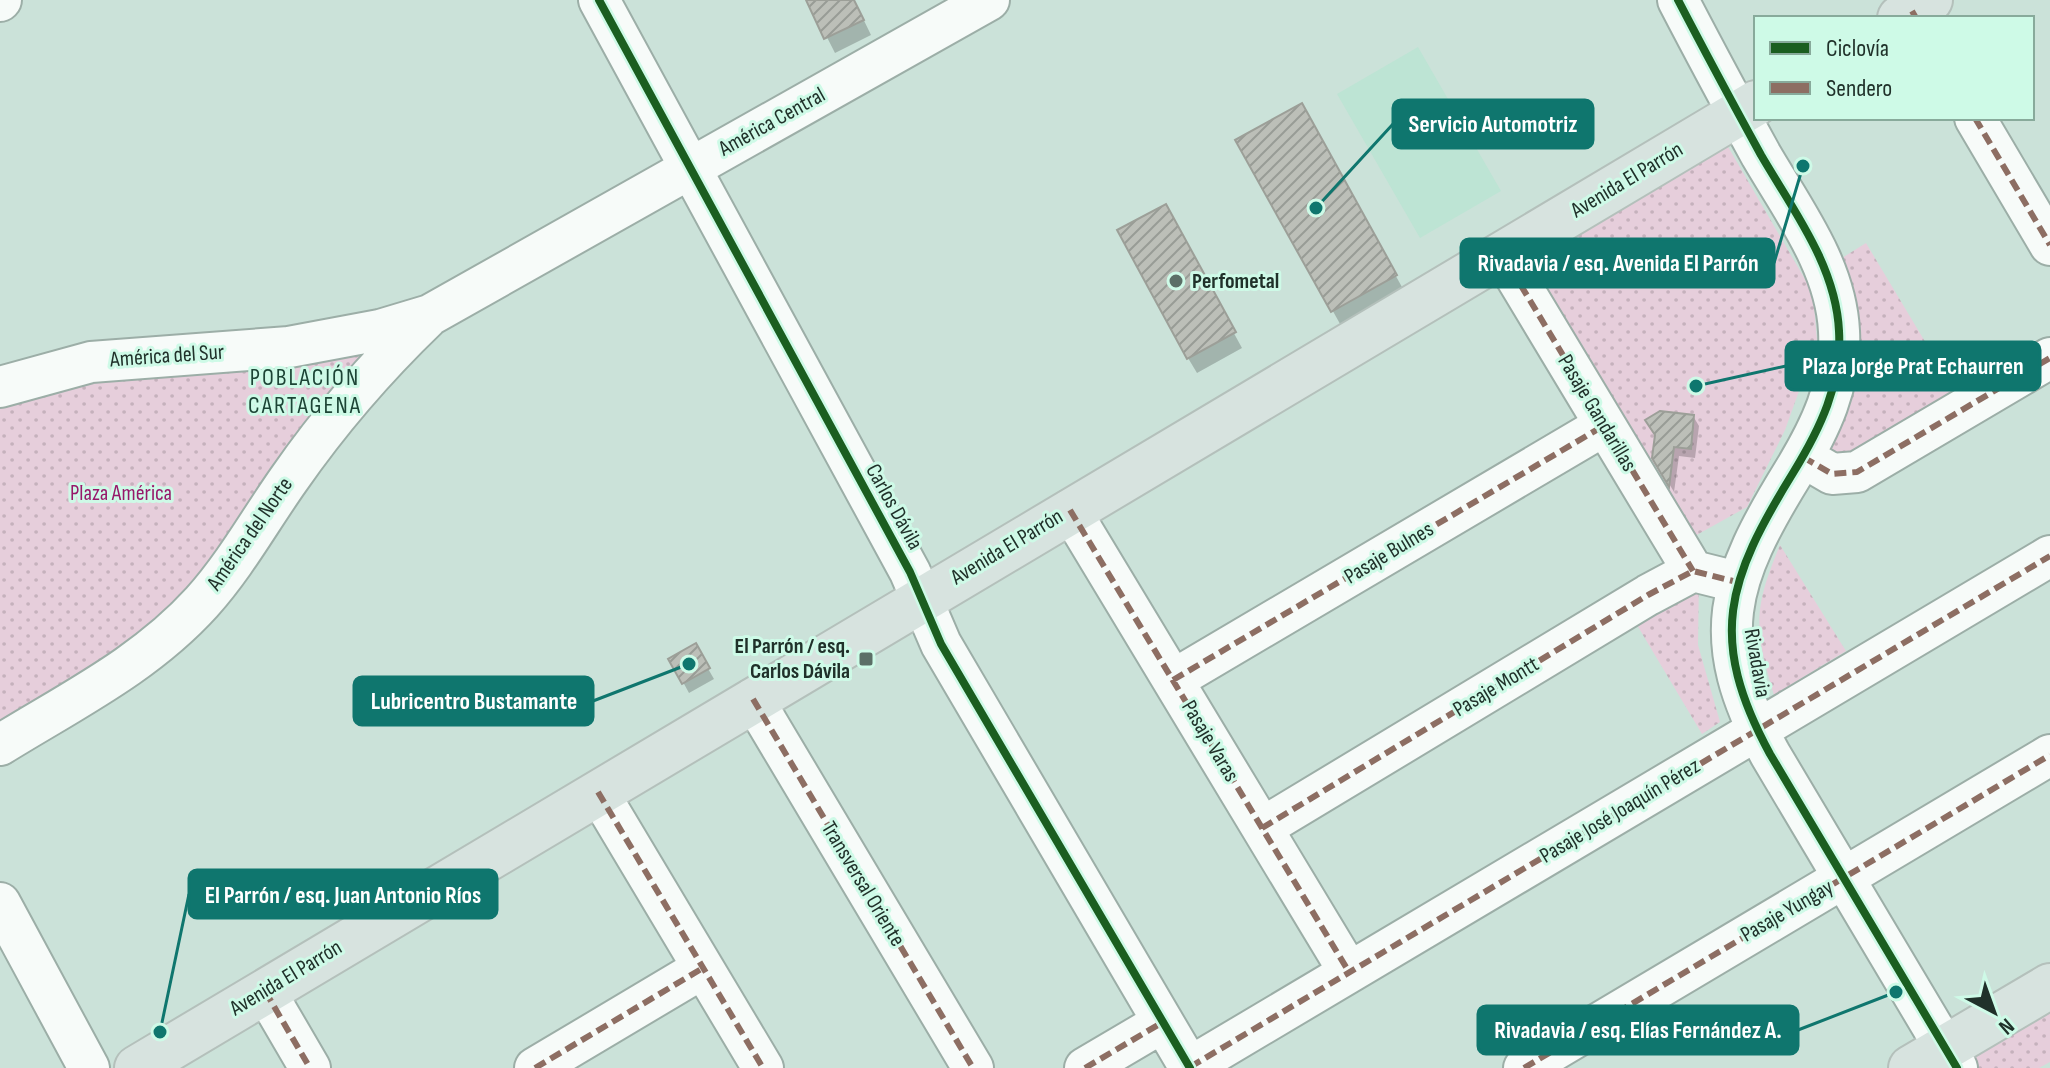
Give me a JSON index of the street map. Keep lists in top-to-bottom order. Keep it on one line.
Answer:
{"streets":{"main road":["Avenida El Parrón"],"street":["América Central","América del Sur","Pasaje Gandarillas","Carlos Dávila","América del Norte","Pasaje Bulnes","Rivadavia","Pasaje Montt","Pasaje Varas","Pasaje José Joaquín Pérez","Transversal Oriente","Pasaje Yungay"]},"crossings":[["América Central","América del Sur"],["América Central","Carlos Dávila"],["América Central","América del Norte"],["Avenida El Parrón","Pasaje Gandarillas"],["Avenida El Parrón","Carlos Dávila"],["Avenida El Parrón","Rivadavia"],["Avenida El Parrón","Pasaje Varas"],["Avenida El Parrón","Transversal Oriente"],["América del Sur","América del Norte"],["Pasaje Gandarillas","Pasaje Bulnes"],["Pasaje Gandarillas","Pasaje Montt"],["Carlos Dávila","Pasaje José Joaquín Pérez"],["Pasaje Bulnes","Pasaje Varas"],["Rivadavia","Pasaje José Joaquín Pérez"],["Rivadavia","Pasaje Yungay"],["Pasaje Montt","Pasaje Varas"],["Pasaje Varas","Pasaje José Joaquín Pérez"]],"districts":["POBLACIÓN CARTAGENA"],"parks":["Plaza América"],"places":{"other":["Rivadavia / esq. Avenida El Parrón","Servicio Automotriz","Perfometal","Plaza Jorge Prat Echaurren","Lubricentro Bustamante","Rivadavia / esq. Elías Fernández A.","El Parrón / esq. Juan Antonio Ríos"],"transit":["El Parrón / esq. Carlos Dávila"]},"legend":["Ciclovía","Sendero"],"north":"bottom right"}
